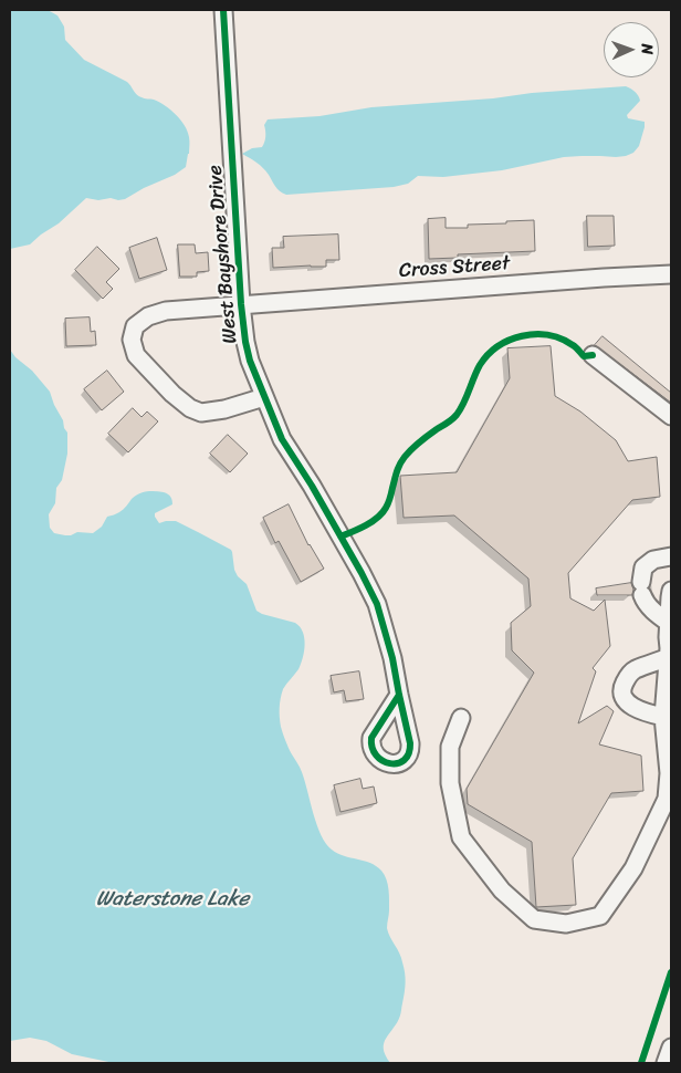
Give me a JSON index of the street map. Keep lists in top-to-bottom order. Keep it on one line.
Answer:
{"streets":{"street":["West Bayshore Drive","Cross Street"]},"crossings":[["West Bayshore Drive","Cross Street"]],"water":["Waterstone Lake"],"north":"right"}
